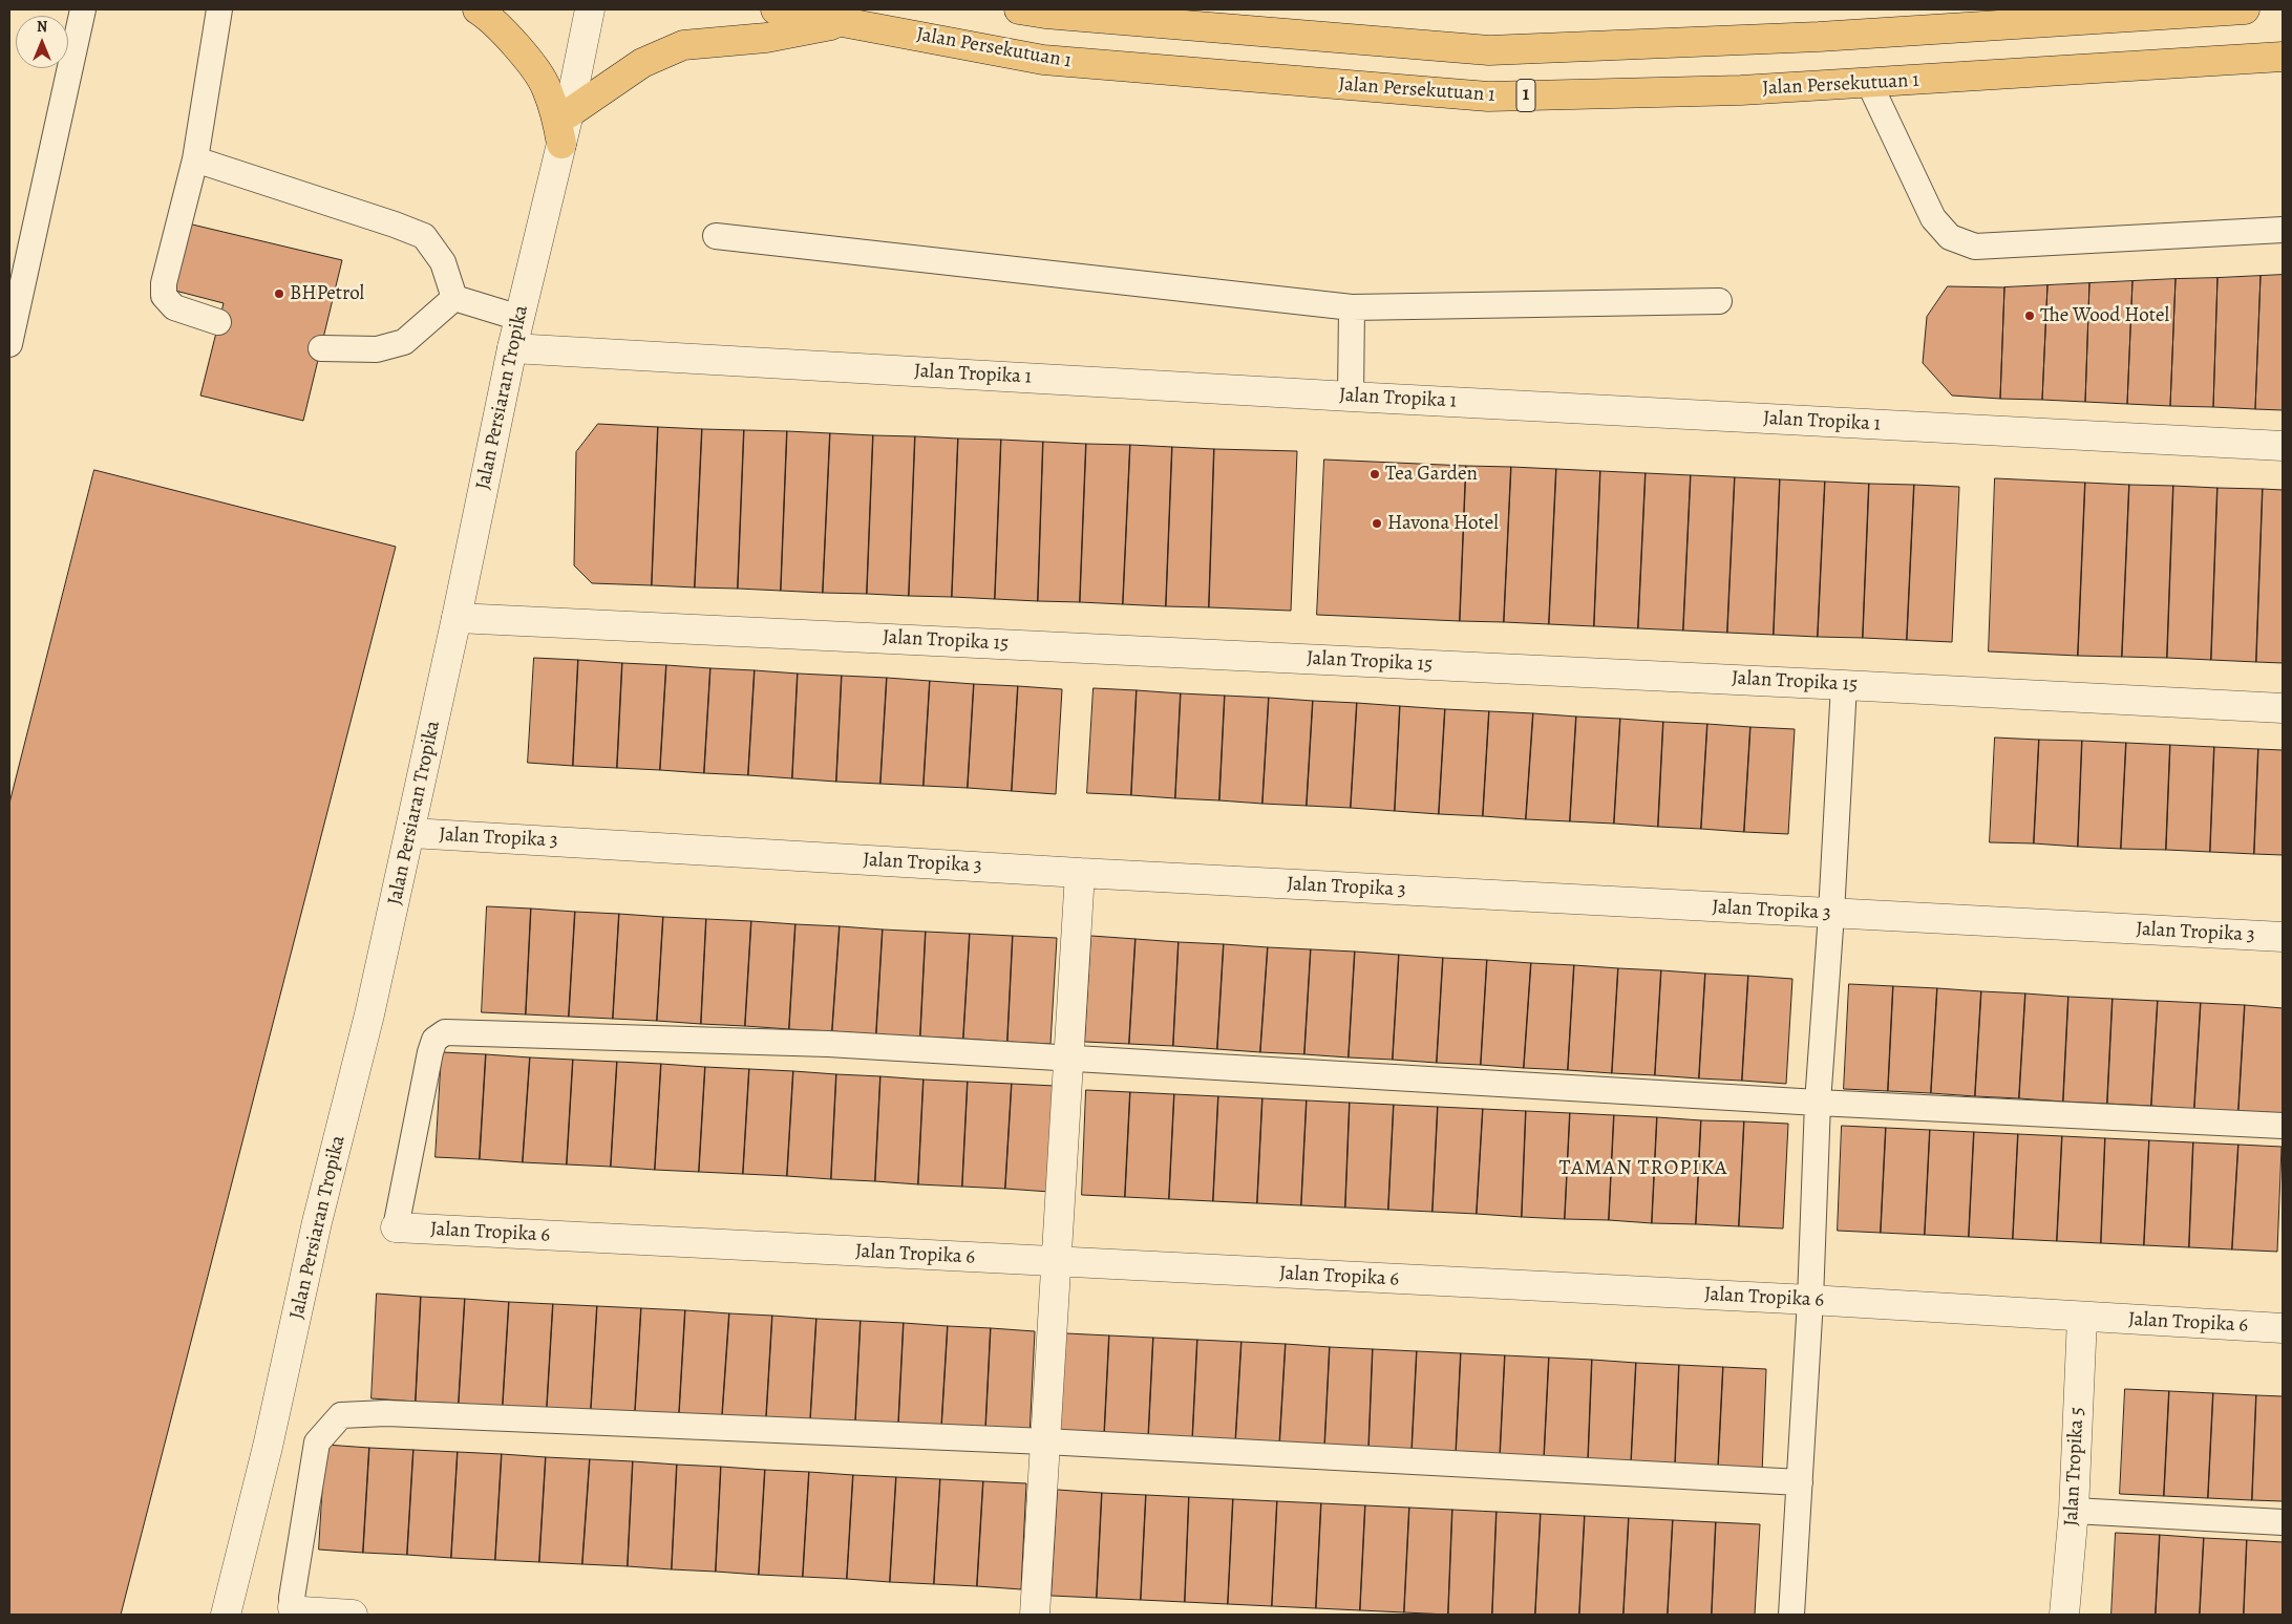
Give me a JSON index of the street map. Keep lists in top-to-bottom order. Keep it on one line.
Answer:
{"streets":{"highway":["Jalan Persekutuan 1","1"],"street":["Jalan Tropika 1","Jalan Persiaran Tropika","Jalan Tropika 15","Jalan Tropika 3","Jalan Tropika 6","Jalan Tropika 5"]},"crossings":[["Jalan Tropika 1","Jalan Persiaran Tropika"],["Jalan Persiaran Tropika","Jalan Tropika 15"],["Jalan Persiaran Tropika","Jalan Tropika 3"],["Jalan Tropika 6","Jalan Tropika 5"]],"districts":["TAMAN TROPIKA"],"places":["BHPetrol","The Wood Hotel","Tea Garden","Havona Hotel"],"north":"top"}
